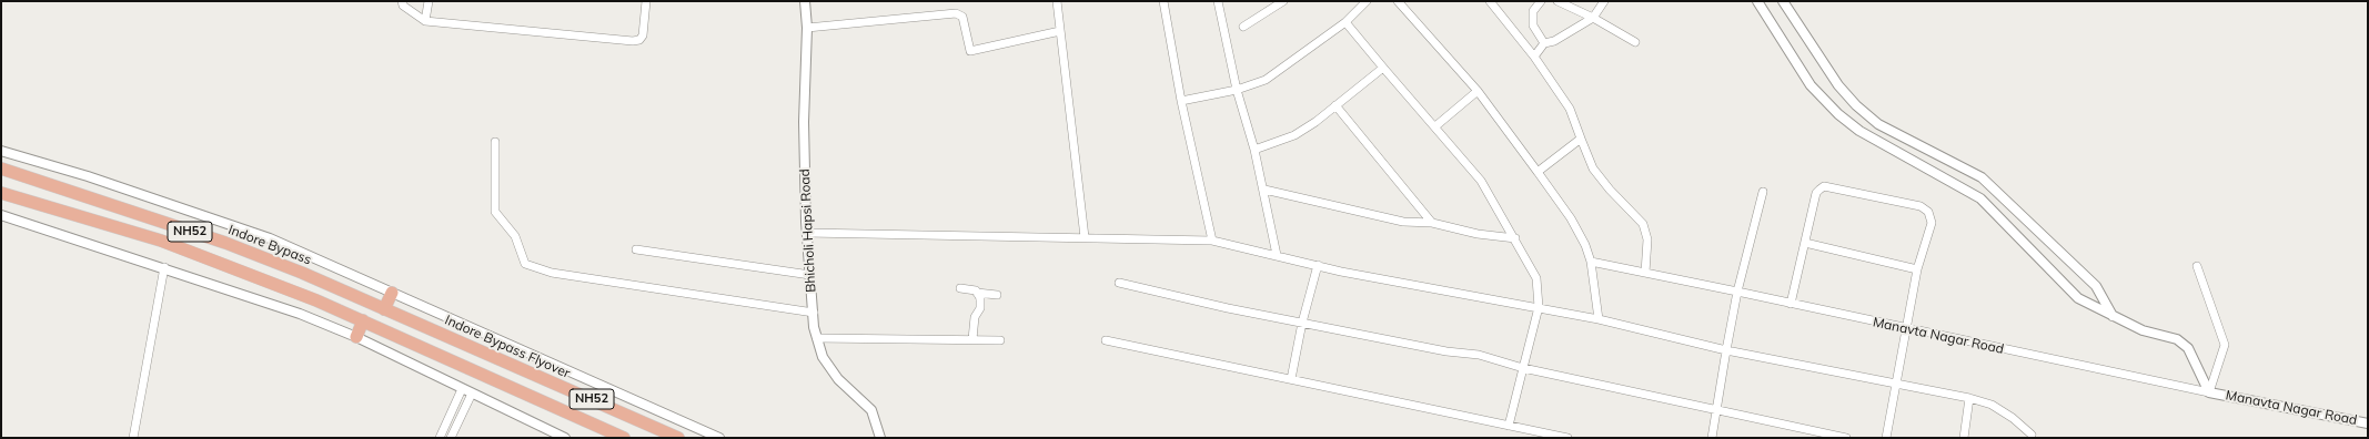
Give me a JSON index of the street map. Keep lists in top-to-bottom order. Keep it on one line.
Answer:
{"streets":{"highway":["NH52","Indore Bypass","Indore Bypass Flyover"],"street":["Bhicholi Hapsi Road","Manavta Nagar Road"]},"crossings":[["Indore Bypass","Indore Bypass Flyover"]]}
